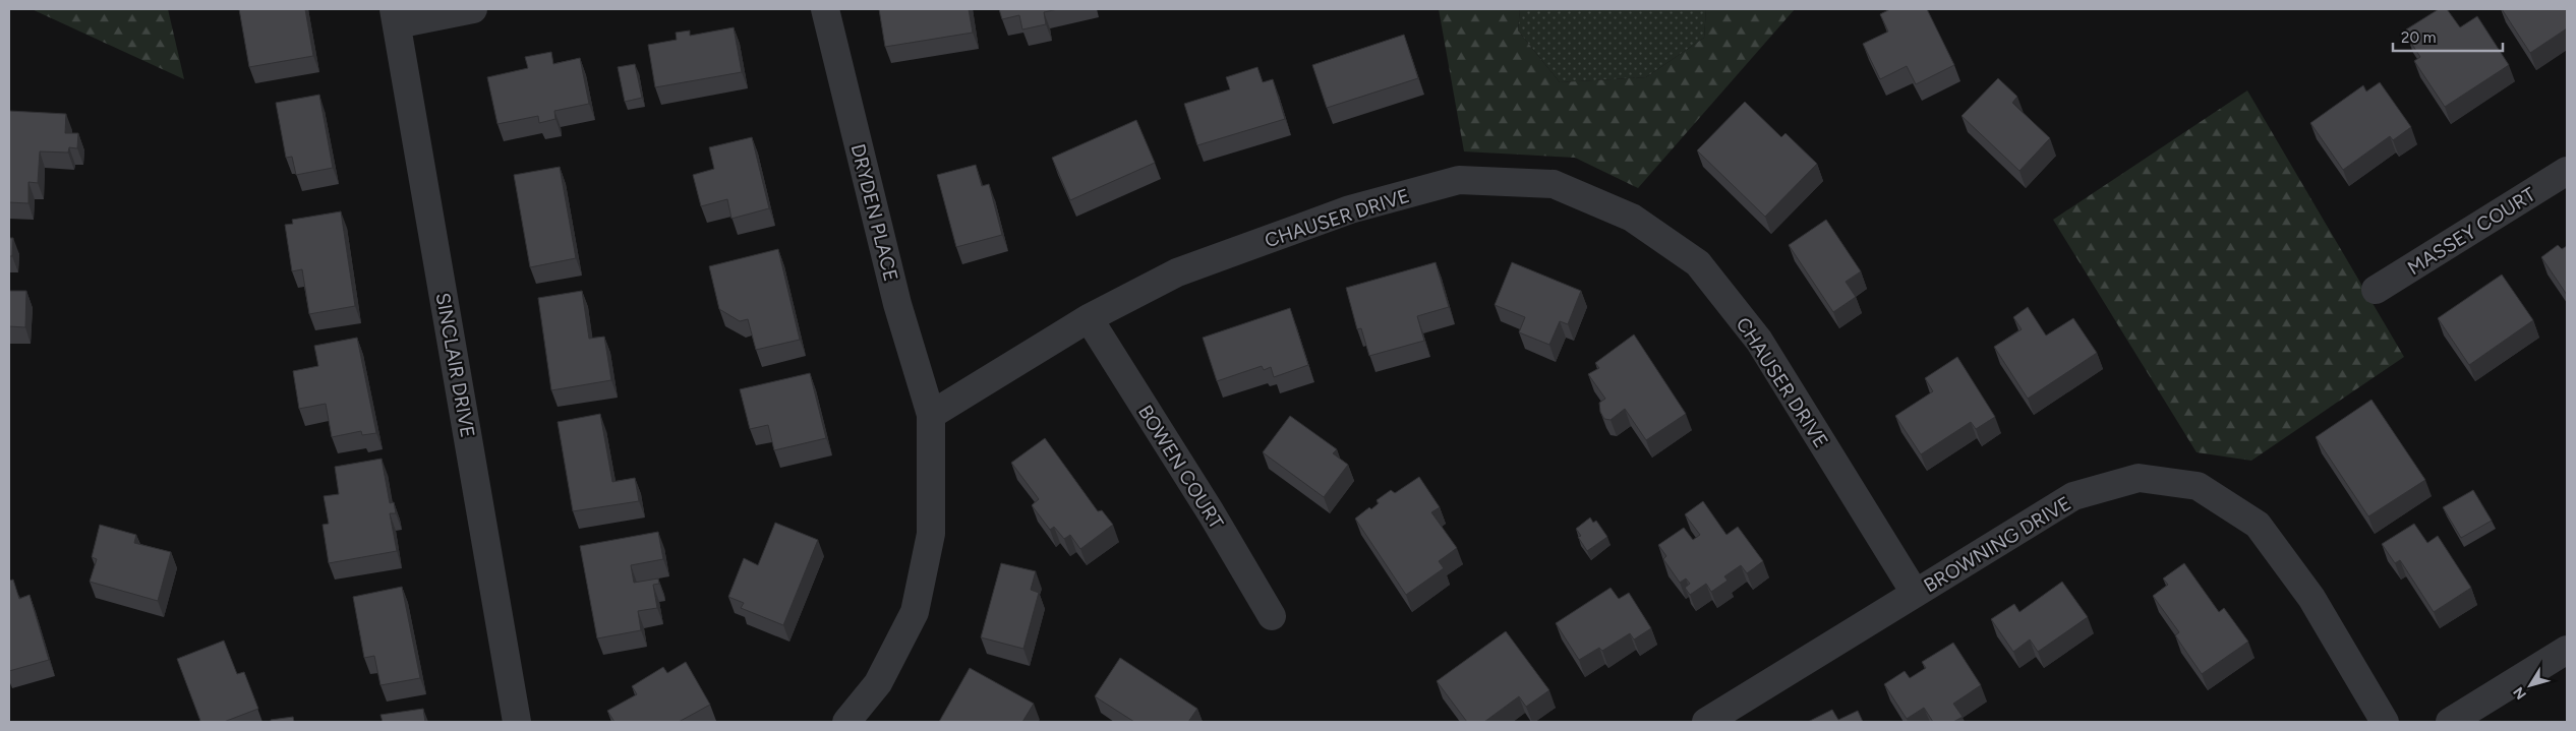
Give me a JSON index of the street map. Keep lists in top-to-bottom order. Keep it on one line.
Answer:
{"streets":{"street":["DRYDEN PLACE","CHAUSER DRIVE","MASSEY COURT","SINCLAIR DRIVE","BOWEN COURT","BROWNING DRIVE"]},"crossings":[["DRYDEN PLACE","CHAUSER DRIVE"],["CHAUSER DRIVE","BOWEN COURT"],["CHAUSER DRIVE","BROWNING DRIVE"]],"scale_bar":"20 m","north":"bottom left"}
